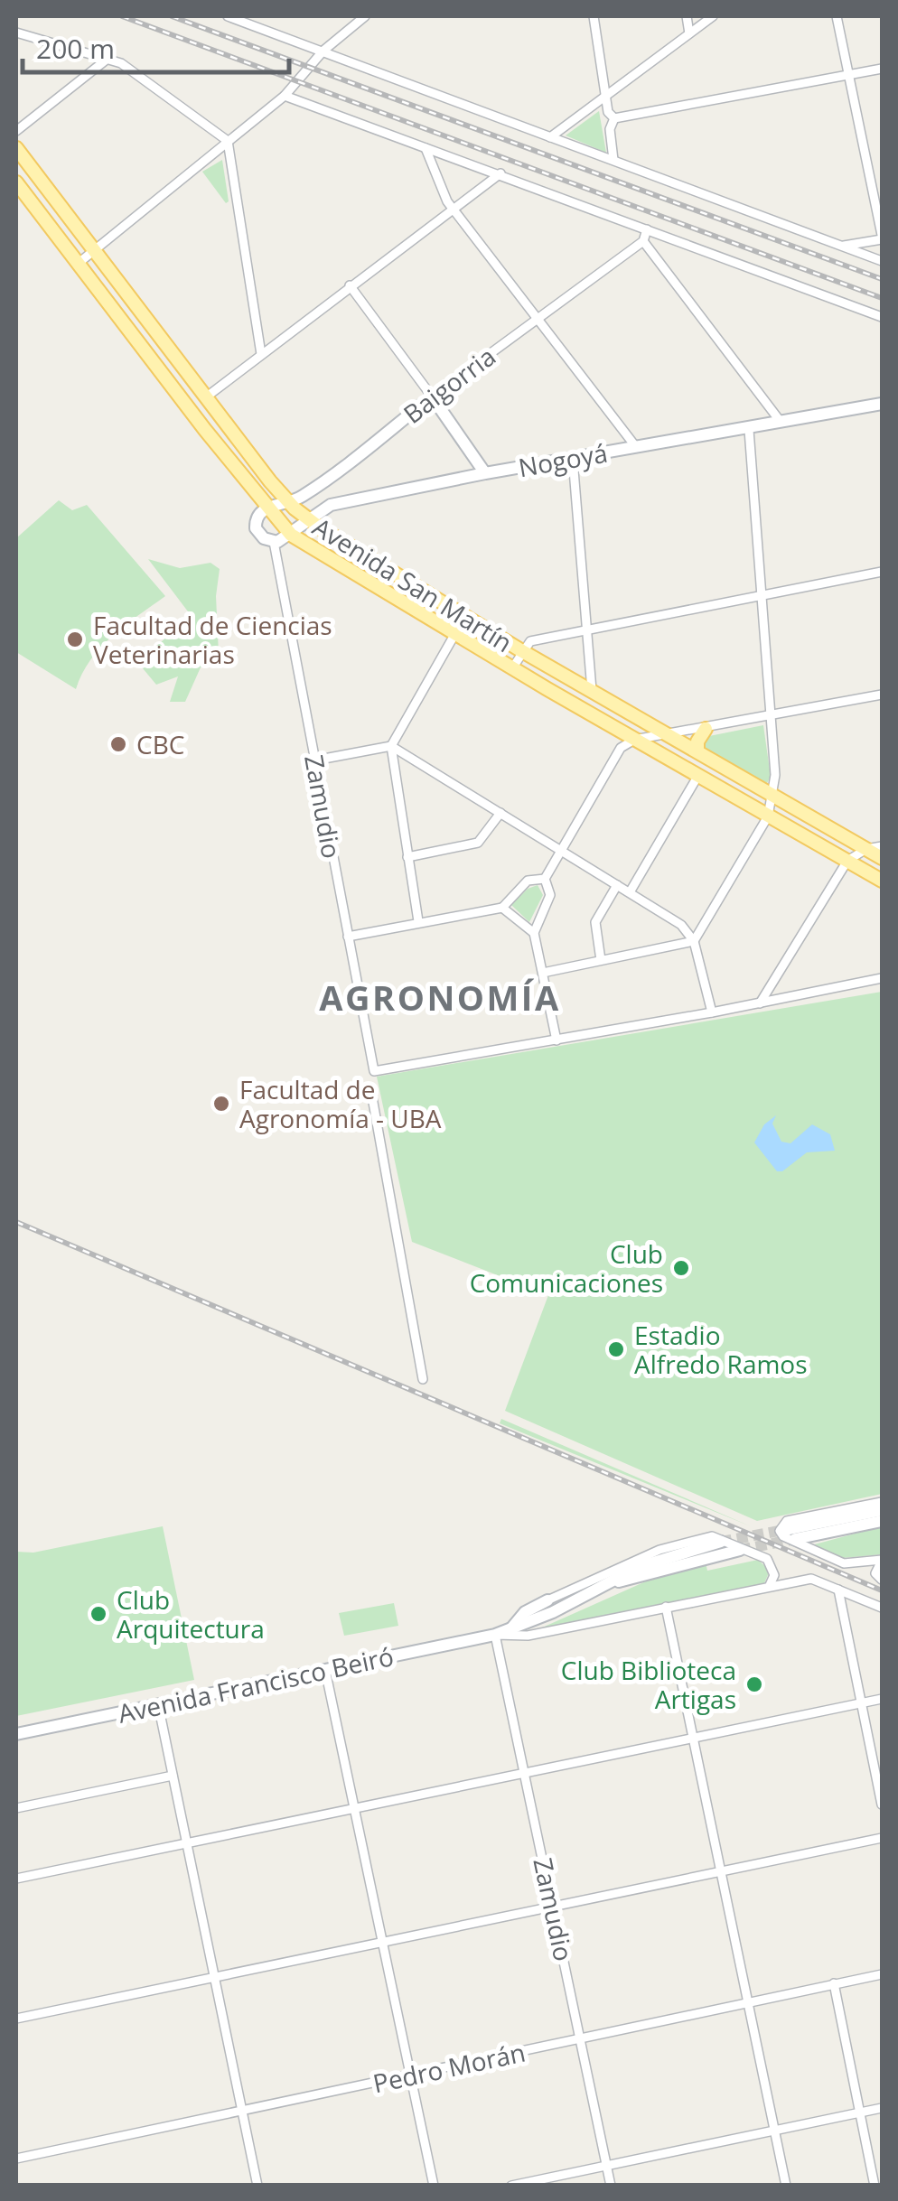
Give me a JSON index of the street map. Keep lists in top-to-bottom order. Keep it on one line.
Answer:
{"streets":{"main road":["Baigorria","Nogoyá","Avenida San Martín","Avenida Francisco Beiró"],"street":["Zamudio","Pedro Morán"]},"crossings":[["Baigorria","Avenida San Martín"],["Nogoyá","Avenida San Martín"],["Nogoyá","Zamudio"],["Zamudio","Avenida Francisco Beiró"],["Zamudio","Pedro Morán"]],"districts":["AGRONOMÍA"],"places":["Facultad de Ciencias Veterinarias","CBC","Facultad de Agronomía - UBA","Club Comunicaciones","Estadio Alfredo Ramos","Club Arquitectura","Club Biblioteca Artigas"],"scale_bar":"200 m"}
